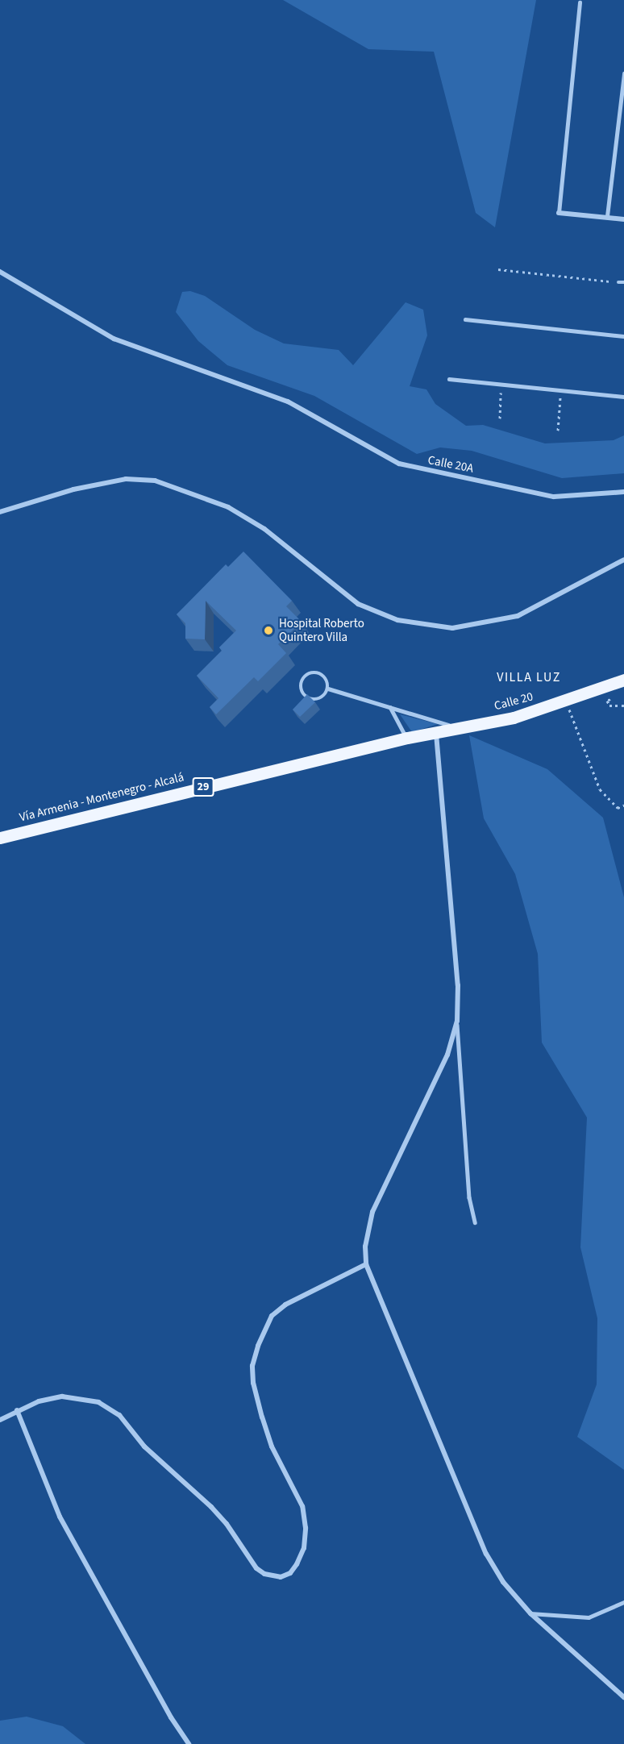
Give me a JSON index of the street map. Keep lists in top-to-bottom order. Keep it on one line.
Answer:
{"streets":{"main road":["Calle 20","29","Vía Armenia - Montenegro - Alcalá"],"street":["Calle 20A"]},"crossings":[["Calle 20","Vía Armenia - Montenegro - Alcalá"]],"districts":["VILLA LUZ"],"places":["Hospital Roberto Quintero Villa"]}
